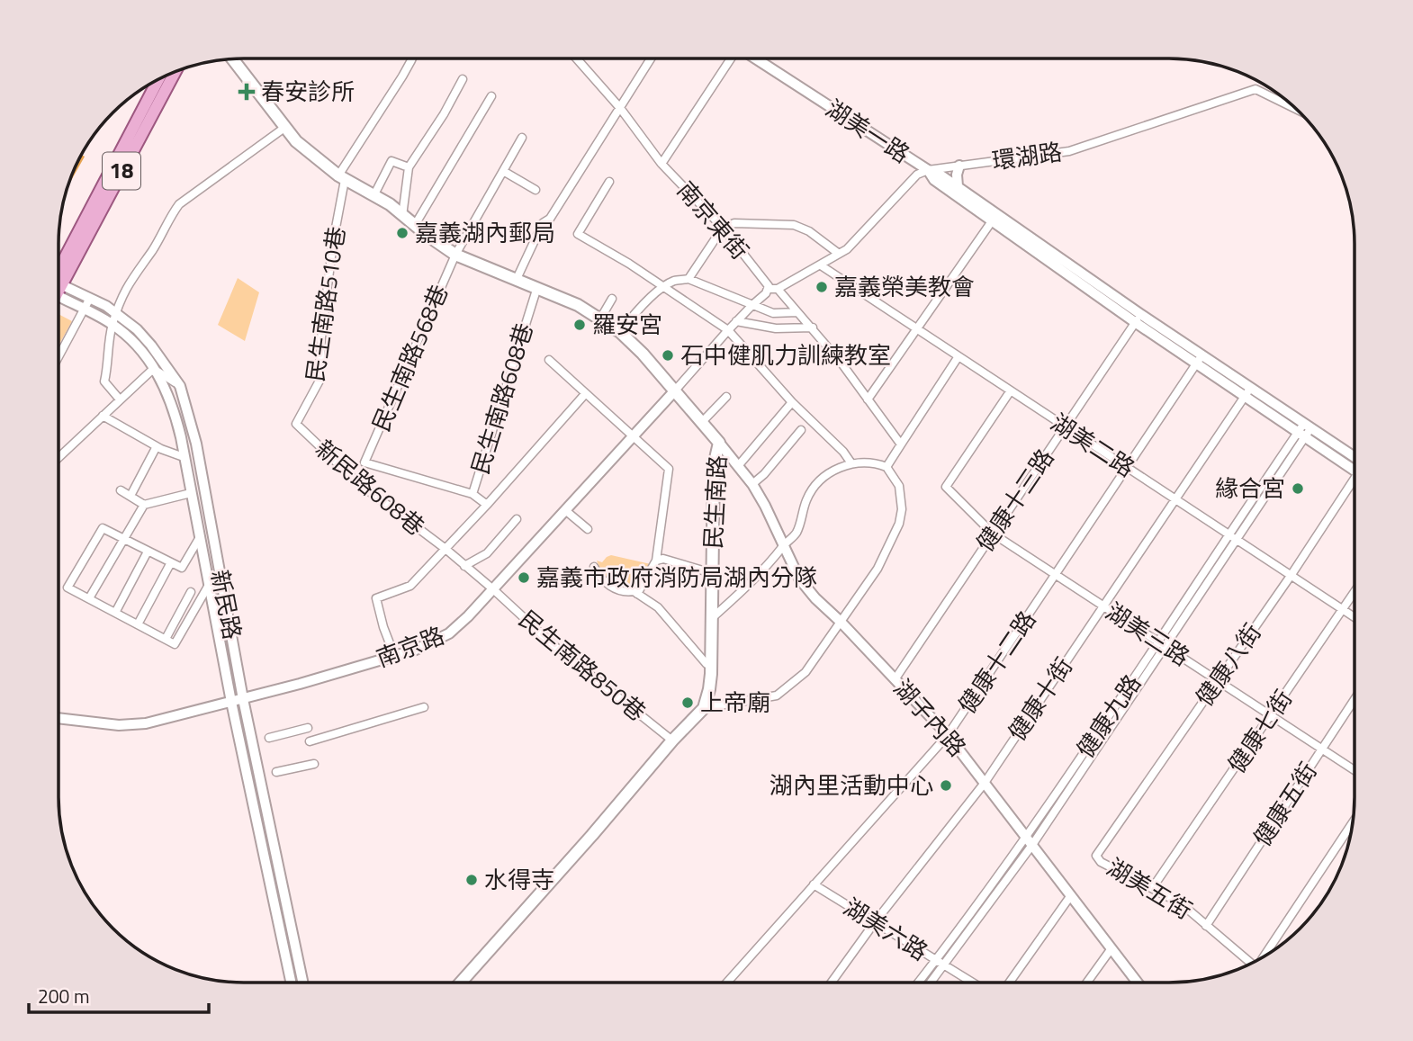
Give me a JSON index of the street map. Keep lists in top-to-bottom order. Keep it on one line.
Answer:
{"streets":{"main road":["18","民生南路"],"street":["湖美一路","環湖路","南京東街","民生南路510巷","民生南路568巷","民生南路608巷","湖美二路","新民路608巷","健康十三路","新民路","湖美三路","南京路","健康十二路","健康八街","民生南路850巷","健康十街","健康九路","湖子內路","健康七街","健康五街","湖美五街","湖美六路"]},"crossings":[["湖美一路","環湖路"],["環湖路","南京東街"],["環湖路","湖美二路"],["民生南路510巷","新民路608巷"],["民生南路510巷","民生南路"],["民生南路568巷","民生南路608巷"],["民生南路568巷","民生南路"],["民生南路608巷","新民路608巷"],["民生南路608巷","民生南路"],["民生南路608巷","南京路"],["湖美二路","健康十三路"],["湖美二路","湖美三路"],["湖美二路","健康十二路"],["湖美二路","健康八街"],["湖美二路","健康十街"],["湖美二路","健康九路"],["湖美二路","健康七街"],["新民路608巷","民生南路850巷"],["健康十三路","湖美三路"],["健康十三路","湖子內路"],["民生南路","南京路"],["民生南路","湖子內路"],["新民路","南京路"],["湖美三路","健康十二路"],["湖美三路","健康八街"],["湖美三路","健康十街"],["湖美三路","健康九路"],["湖美三路","健康七街"],["湖美三路","健康五街"],["南京路","民生南路850巷"],["健康十二路","湖子內路"],["健康十二路","湖美六路"],["健康八街","湖美五街"],["健康十街","湖子內路"],["健康十街","湖美六路"],["健康九路","湖子內路"],["健康九路","湖美六路"],["健康七街","湖美五街"],["健康五街","湖美五街"]],"places":{"health":["春安診所"],"other":["嘉義湖內郵局","嘉義榮美教會","羅安宮","石中健肌力訓練教室","緣合宮","嘉義市政府消防局湖內分隊","上帝廟","湖內里活動中心","水得寺"]},"scale_bar":"200 m"}
